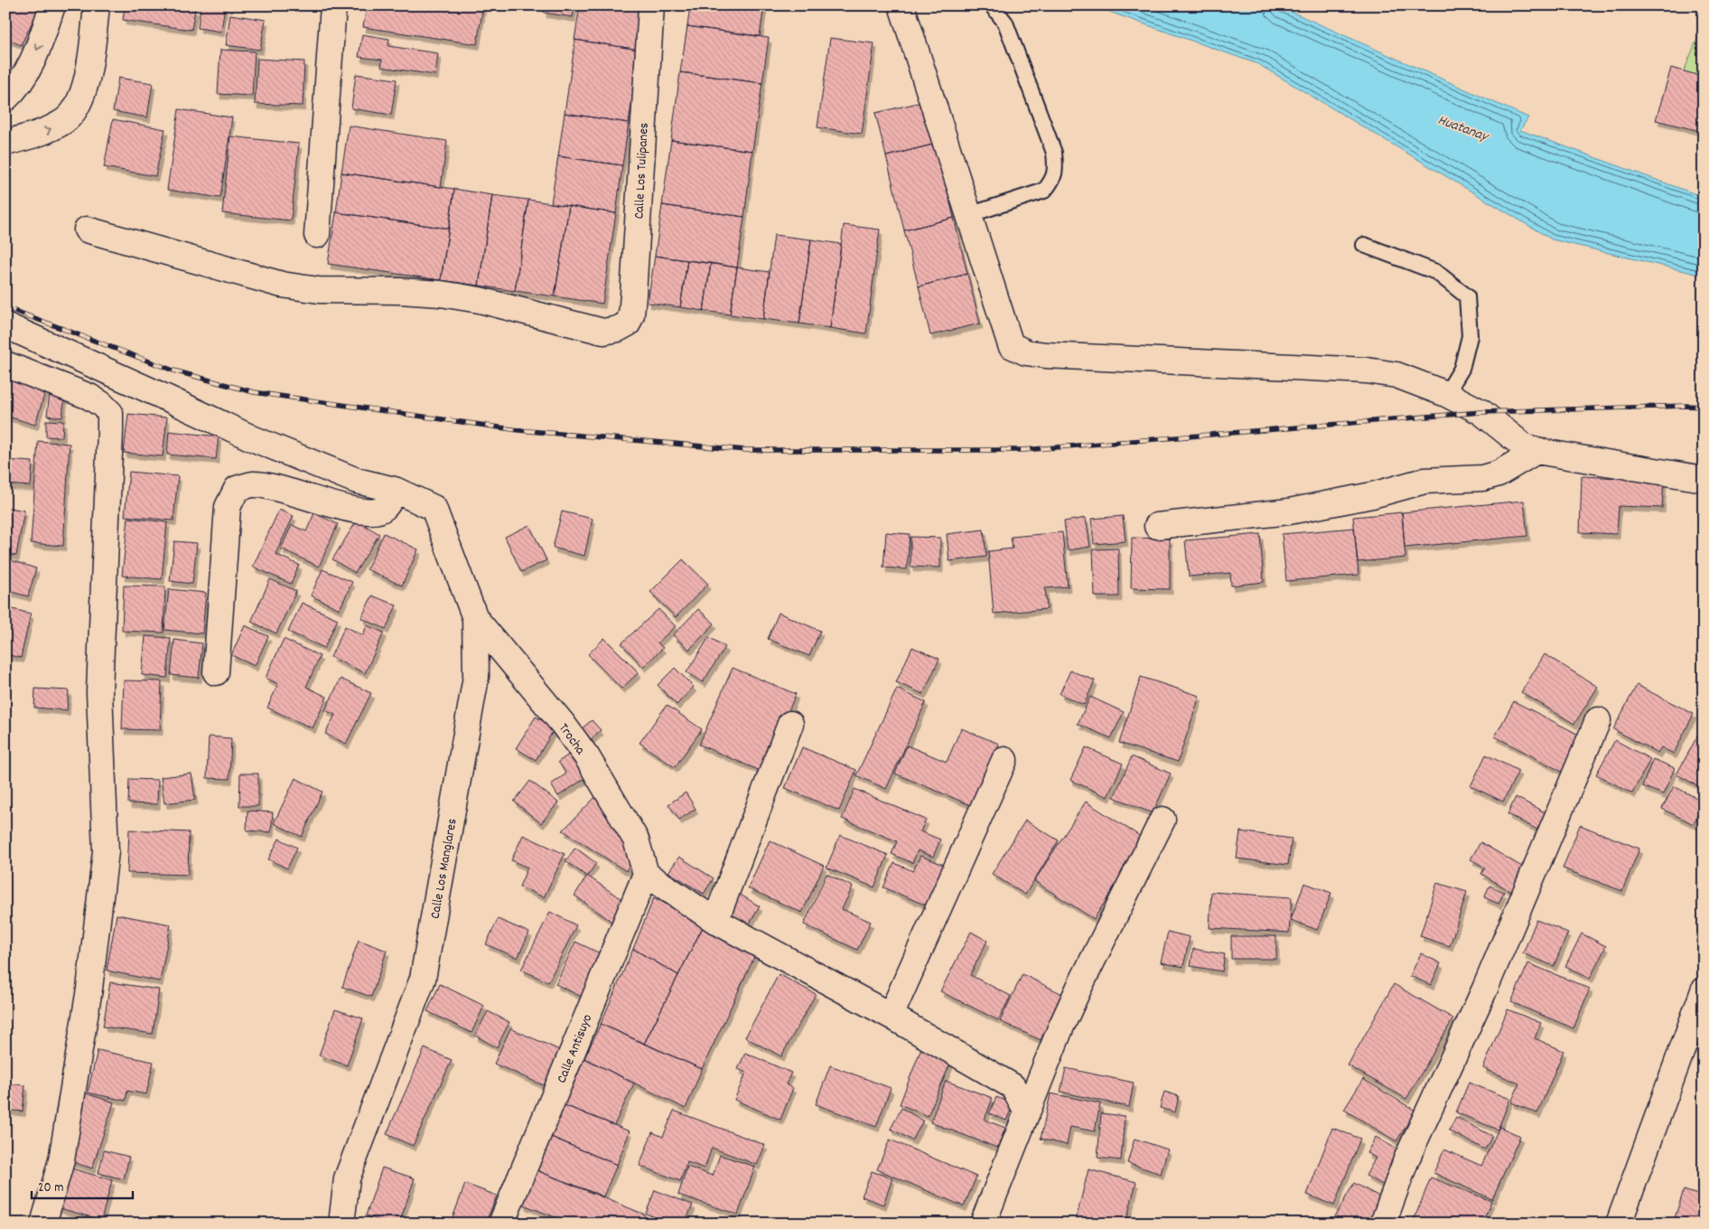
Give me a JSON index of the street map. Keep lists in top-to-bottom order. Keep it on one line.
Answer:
{"streets":{"street":["Calle Los Tulipanes","Trocha","Calle Los Manglares","Calle Antisuyo"]},"crossings":[["Trocha","Calle Los Manglares"],["Trocha","Calle Antisuyo"]],"water":["Huatanay"],"scale_bar":"20 m"}
